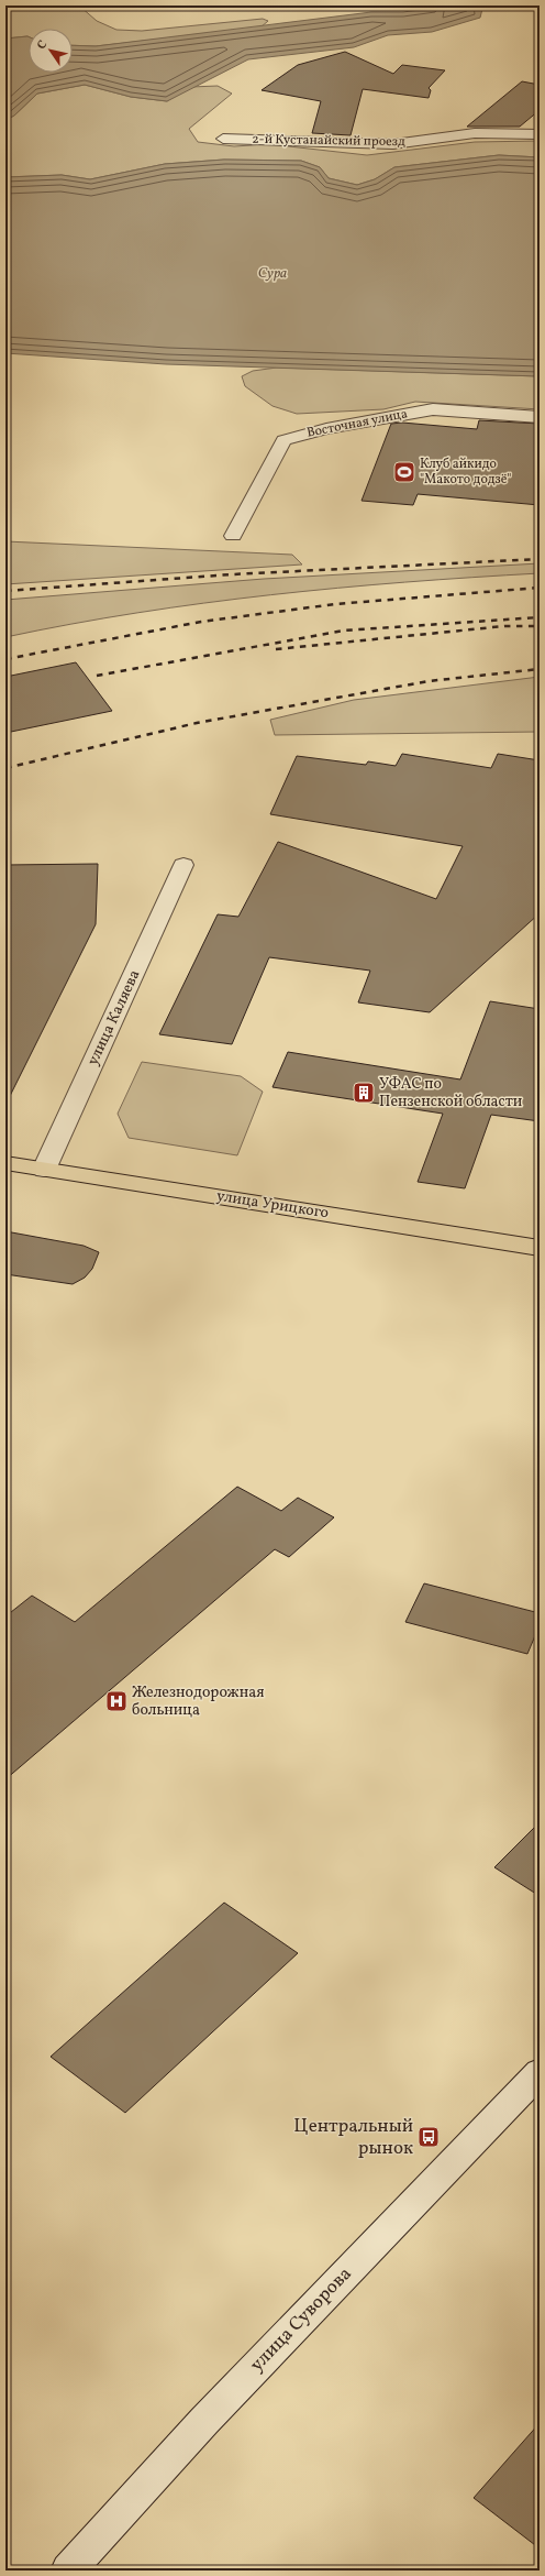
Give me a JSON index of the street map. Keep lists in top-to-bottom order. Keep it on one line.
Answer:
{"streets":{"main road":["улица Урицкого"],"street":["2-й Кустанайский проезд","Восточная улица","улица Каляева","улица Суворова"]},"crossings":[["улица Каляева","улица Урицкого"]],"water":["Сура"],"places":{"sports":["Клуб айкидо \"Макото додзё\""],"building":["УФАС по Пензенской области"],"hospital":["Железнодорожная больница"],"bus stop":["Центральный рынок"]},"north":"top left"}
